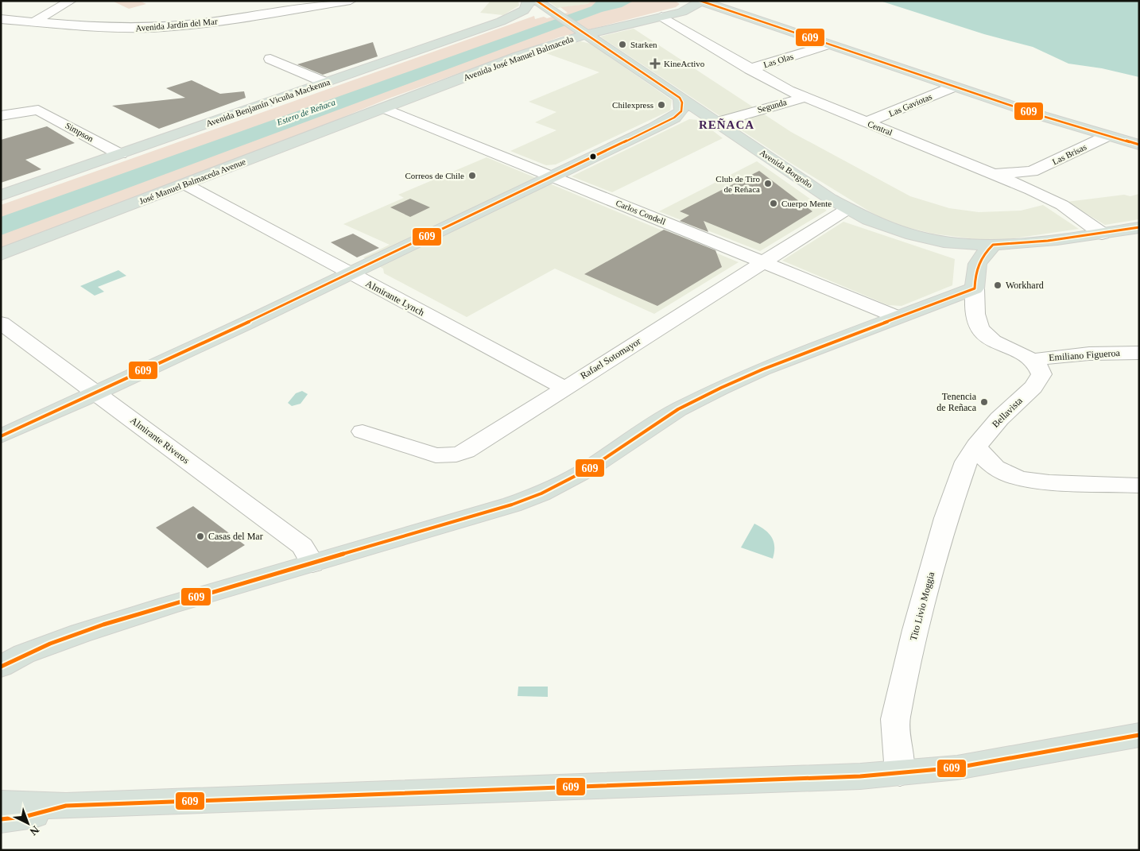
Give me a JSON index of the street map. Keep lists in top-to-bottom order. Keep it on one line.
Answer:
{"streets":{"main road":["Avenida José Manuel Balmaceda","Avenida Benjamín Vicuña Mackenna","Avenida Borgoño","José Manuel Balmaceda Avenue","Bellavista"],"street":["Avenida Jardín del Mar","Las Olas","Las Gaviotas","Segunda","Central","Simpson","Las Brisas","Carlos Condell","Almirante Lynch","Emiliano Figueroa","Rafael Sotomayor","Almirante Riveros","Tito Livio Moggia"]},"crossings":[["Avenida José Manuel Balmaceda","Central"],["Avenida José Manuel Balmaceda","Avenida Borgoño"],["Avenida José Manuel Balmaceda","José Manuel Balmaceda Avenue"],["Avenida José Manuel Balmaceda","Carlos Condell"],["Las Olas","Central"],["Avenida Benjamín Vicuña Mackenna","Simpson"],["Las Gaviotas","Central"],["Segunda","Central"],["Segunda","Avenida Borgoño"],["Central","Las Brisas"],["Central","Avenida Borgoño"],["Avenida Borgoño","Rafael Sotomayor"],["Avenida Borgoño","Bellavista"],["José Manuel Balmaceda Avenue","Carlos Condell"],["José Manuel Balmaceda Avenue","Almirante Lynch"],["Carlos Condell","Rafael Sotomayor"],["Almirante Lynch","Rafael Sotomayor"],["Emiliano Figueroa","Bellavista"],["Bellavista","Tito Livio Moggia"]],"districts":["REÑACA"],"water":["Estero de Reñaca"],"places":{"other":["Starken","Chilexpress","Correos de Chile","Club de Tiro de Reñaca","Cuerpo Mente","Workhard","Tenencia de Reñaca","Casas del Mar"],"health":["KineActivo"]},"lines":["transit line 609"],"north":"bottom right"}
